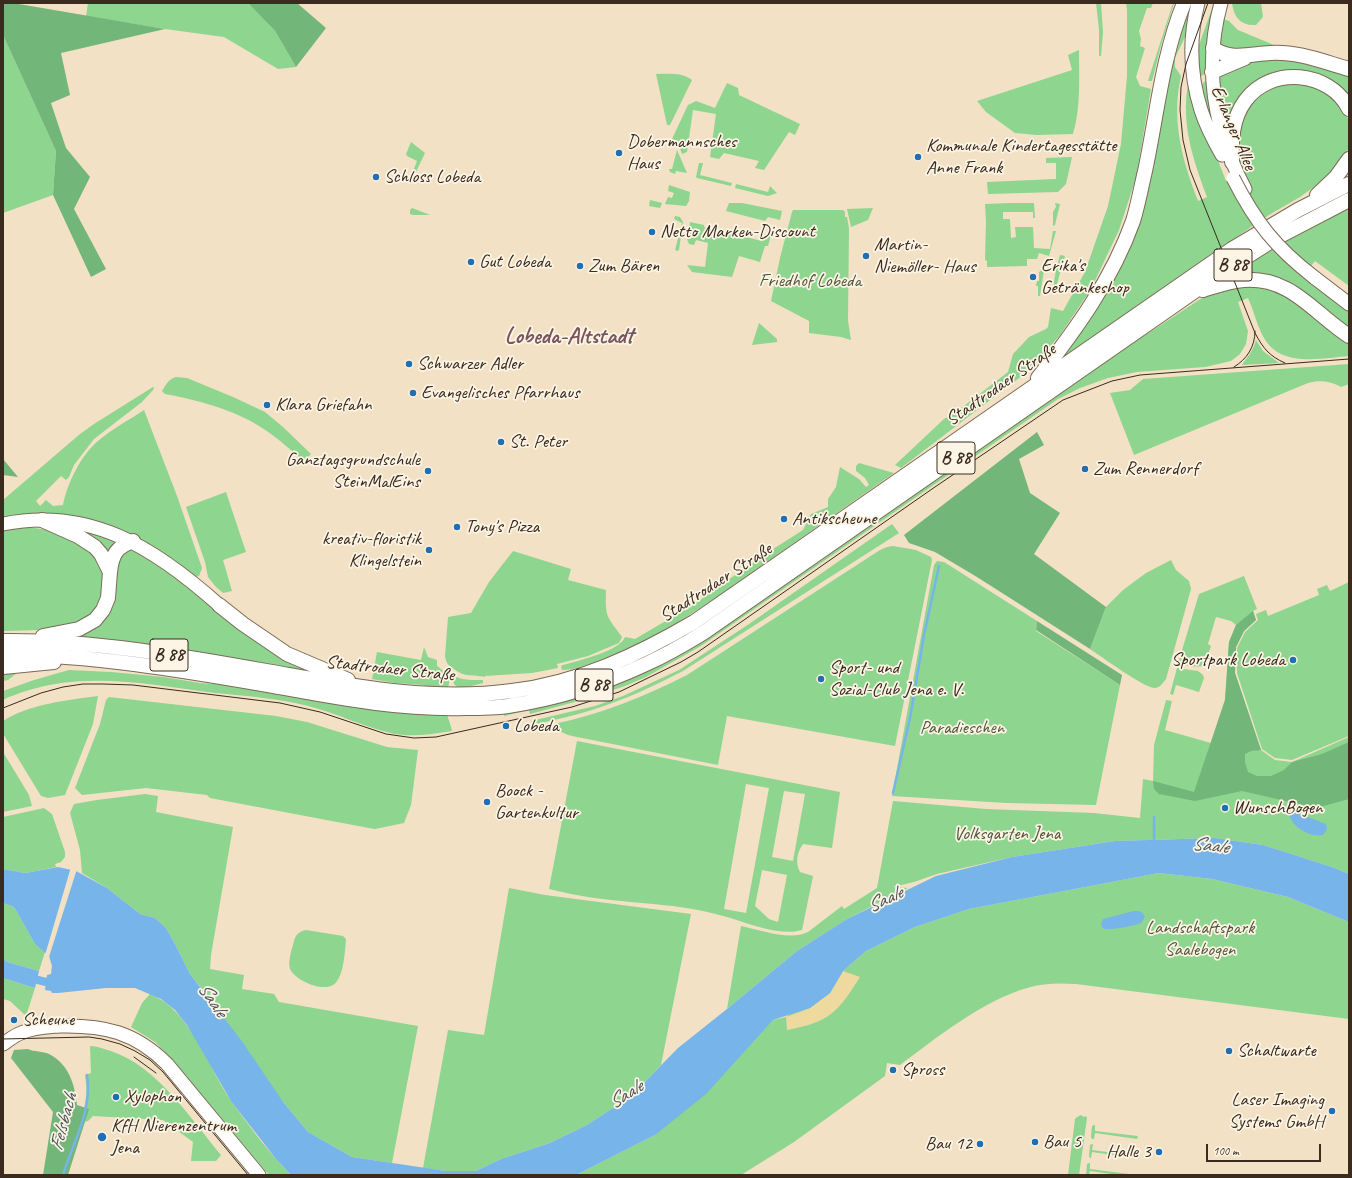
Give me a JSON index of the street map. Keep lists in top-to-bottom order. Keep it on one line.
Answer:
{"streets":{"main road":["Erlanger Allee","B 88","Stadtrodaer Straße"]},"districts":["Lobeda-Altstadt"],"water":["Saale","Felsbach"],"parks":["Friedhof Lobeda","Paradieschen","Volksgarten Jena","Landschaftspark Saalebogen"],"places":["Dobermannsches Haus","Kommunale Kindertagesstätte Anne Frank","Schloss Lobeda","Netto Marken-Discount","Martin- Niemöller- Haus","Gut Lobeda","Zum Bären","Erika's Getränkeshop","Schwarzer Adler","Evangelisches Pfarrhaus","Klara Griefahn","St. Peter","Zum Rennerdorf","Ganztagsgrundschule SteinMalEins","Antikscheune","Tony's Pizza","kreativ-floristik Klingelstein","Sportpark Lobeda","Sport- und Sozial-Club Jena e. V.","Lobeda","Boock - Gartenkultur","WunschBogen","Scheune","Schaltwarte","Spross","Xylophon","Laser Imaging Systems GmbH","KfH Nierenzentrum Jena","Bau 5","Bau 12","Halle 3"],"scale_bar":"100 m"}
